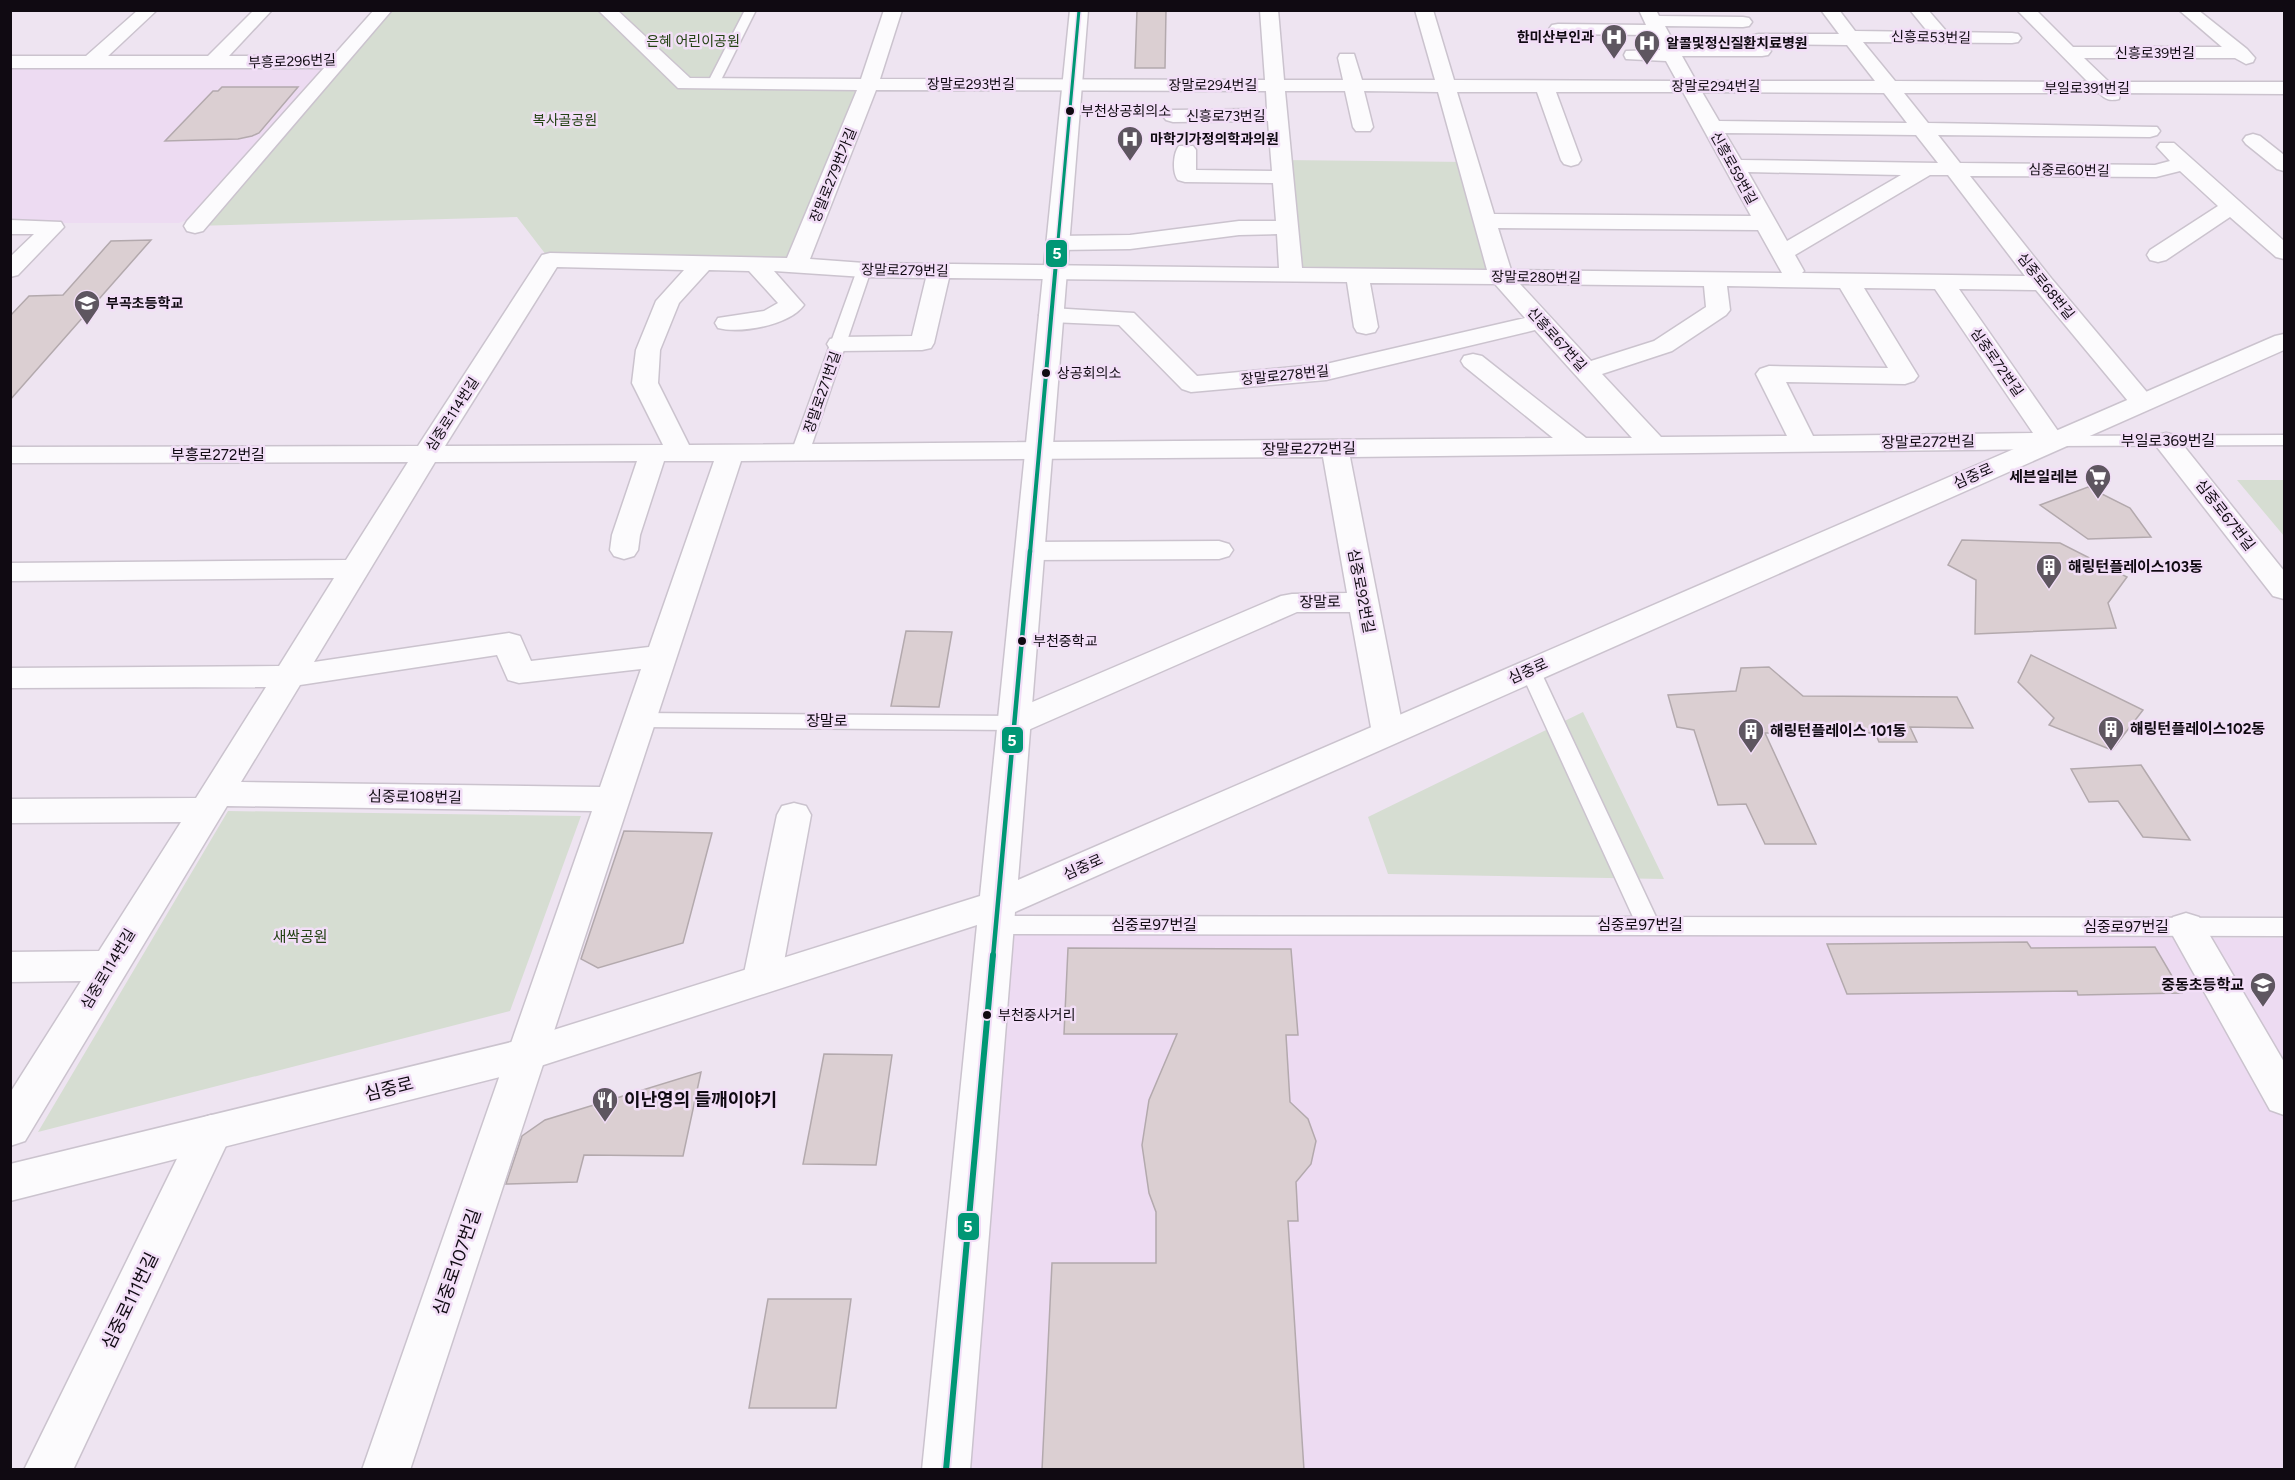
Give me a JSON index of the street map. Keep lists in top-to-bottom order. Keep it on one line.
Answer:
{"streets":{"street":["신흥로53번길","신흥로39번길","부흥로296번길","장말로293번길","장말로294번길","부일로391번길","신흥로73번길","신흥로59번길","심중로60번길","장말로279번가길","장말로279번길","장말로280번길","심중로68번길","신흥로67번길","심중로72번길","장말로278번길","장말로271번길","심중로114번길","장말로272번길","부흥로272번길","심중로","심중로67번길","심중로92번길","장말로","심중로108번길","심중로107번길","심중로111번길"],"lane":["부일로369번길","심중로97번길"]},"crossings":[["신흥로53번길","신흥로59번길"],["신흥로39번길","부일로391번길"],["장말로293번길","장말로294번길"],["장말로293번길","장말로279번가길"],["장말로294번길","부일로391번길"],["장말로294번길","신흥로73번길"],["장말로294번길","신흥로59번길"],["장말로294번길","심중로68번길"],["장말로294번길","신흥로67번길"],["부일로391번길","심중로68번길"],["신흥로73번길","장말로280번길"],["신흥로59번길","장말로280번길"],["심중로60번길","심중로68번길"],["장말로279번가길","장말로279번길"],["장말로279번길","장말로280번길"],["장말로279번길","장말로271번길"],["장말로279번길","심중로114번길"],["장말로280번길","심중로68번길"],["장말로280번길","신흥로67번길"],["장말로280번길","심중로72번길"],["심중로68번길","심중로"],["신흥로67번길","장말로278번길"],["신흥로67번길","장말로272번길"],["심중로72번길","부일로369번길"],["심중로72번길","장말로272번길"],["심중로72번길","심중로"],["장말로271번길","심중로114번길"],["장말로271번길","장말로272번길"],["장말로271번길","부흥로272번길"],["심중로114번길","부흥로272번길"],["심중로114번길","심중로108번길"],["부일로369번길","장말로272번길"],["부일로369번길","심중로"],["부일로369번길","심중로67번길"],["장말로272번길","심중로"],["장말로272번길","심중로92번길"],["심중로","심중로92번길"],["심중로","심중로97번길"],["심중로","심중로107번길"],["심중로","심중로111번길"],["심중로92번길","장말로"]],"parks":["은혜 어린이공원","복사골공원","새싹공원"],"places":{"hospital":["한미산부인과","알콜및정신질환치료병원","마학기가정의학과의원"],"other":["부천상공회의소","상공회의소","부천중학교","부천중사거리"],"school or university":["부곡초등학교","중동초등학교"],"supermarket":["세븐일레븐"],"building":["해링턴플레이스103동","해링턴플레이스102동","해링턴플레이스 101동"],"restaurant":["이난영의 들깨이야기"]},"lines":["transit line 5"]}
